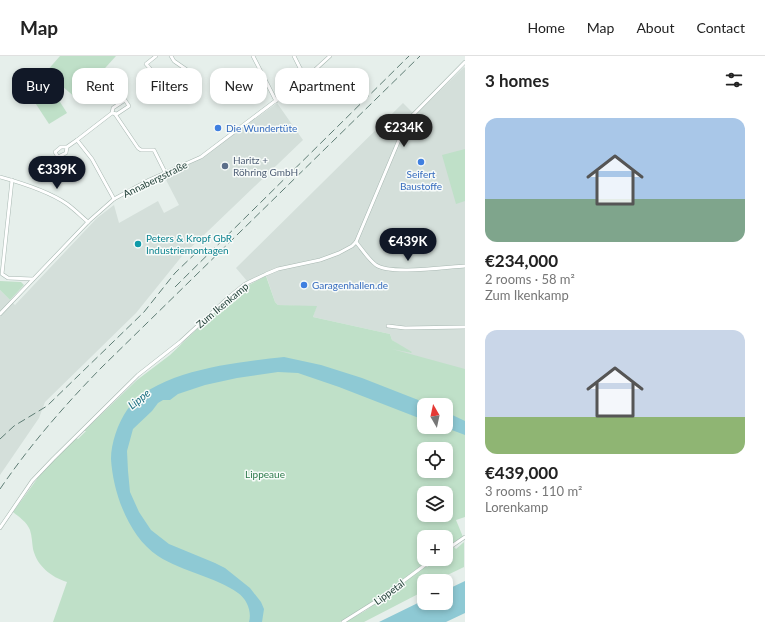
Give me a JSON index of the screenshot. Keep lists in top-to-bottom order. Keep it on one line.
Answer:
{"streets":{"street":["Annabergstraße","Zum Ikenkamp","Lippetal"]},"water":["Lippe"],"parks":["Lippeaue"],"places":["Die Wundertüte","Seifert Baustoffe","Haritz + Röhring GmbH","Peters & Kropf GbR Industriemontagen","Garagenhallen.de"],"north":"top","page":{"header":"Map","nav":["Home","Map","About","Contact"],"heading":"3 homes","chip":["Buy","Rent","Filters","New","Apartment"],"list":[{"name":"€234,000","note":"2 rooms · 58 m² · Zum Ikenkamp"},{"name":"€439,000","note":"3 rooms · 110 m² · Lorenkamp"}],"price":["€234K","€339K","€439K"],"map_buttons":["+","−"]}}
